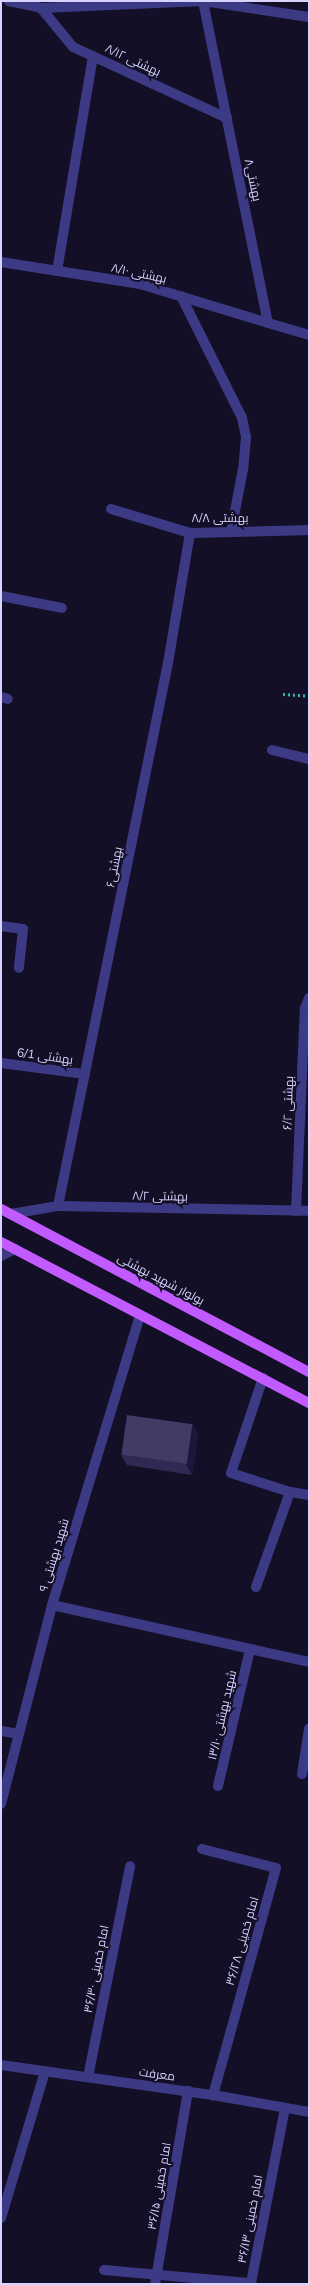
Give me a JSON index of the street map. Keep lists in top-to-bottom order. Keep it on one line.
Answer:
{"streets":{"main road":["بولوار شهید بهشتی"],"street":["بهشتی ۸/۱۲","بهشتی۸","بهشتی ۸/۱۰","بهشتی ۸/۸","بهشتی۶","بهشتی 6/1","بهشتی ۶/۲","بهشتی ۸/۲","شهید بهشتی ۹","شهید بهشتی ۱۳/۱۰","امام خمینی ۳۶/۲۸","امام خمینی ۳۶/۳۰","معرفت","امام خمینی ۳۶/۱۵","امام خمینی ۳۶/۱۳"]},"crossings":[["بهشتی ۸/۱۲","بهشتی۸"],["بهشتی۸","بهشتی ۸/۱۰"],["بهشتی ۸/۸","بهشتی۶"],["بهشتی۶","بهشتی 6/1"],["بهشتی۶","بهشتی ۸/۲"],["بهشتی ۶/۲","بهشتی ۸/۲"],["بهشتی ۸/۲","بولوار شهید بهشتی"],["امام خمینی ۳۶/۲۸","معرفت"],["امام خمینی ۳۶/۳۰","معرفت"],["معرفت","امام خمینی ۳۶/۱۵"],["معرفت","امام خمینی ۳۶/۱۳"],["امام خمینی ۳۶/۱۵","امام خمینی ۳۶/۱۳"]]}
